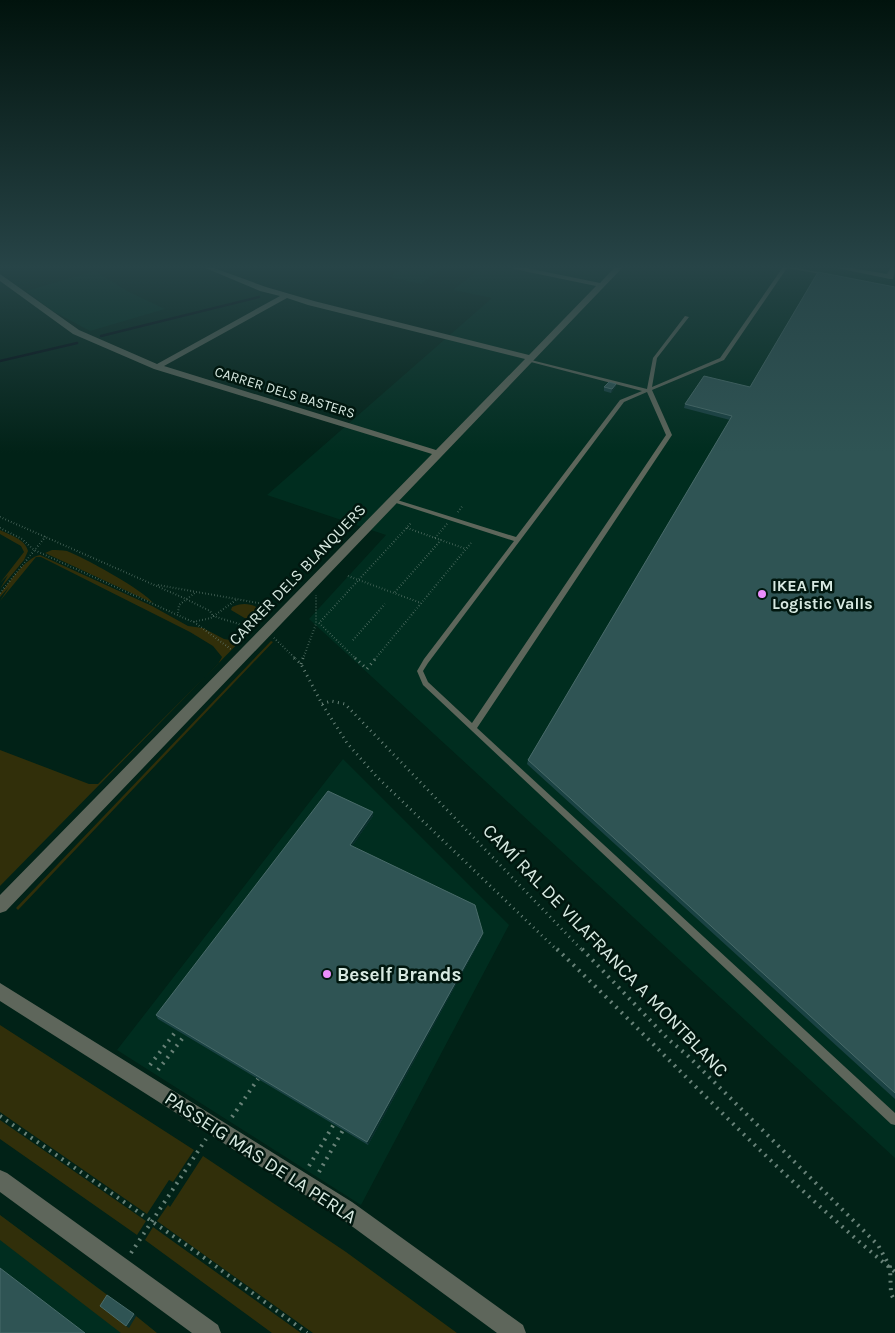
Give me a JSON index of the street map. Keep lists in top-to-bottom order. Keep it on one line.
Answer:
{"streets":{"street":["CARRER DELS BASTERS","CARRER DELS BLANQUERS","PASSEIG MAS DE LA PERLA"],"path":["CAMÍ RAL DE VILAFRANCA A MONTBLANC"]},"crossings":[["CARRER DELS BASTERS","CARRER DELS BLANQUERS"]],"places":["IKEA FM Logistic Valls","Beself Brands"]}
